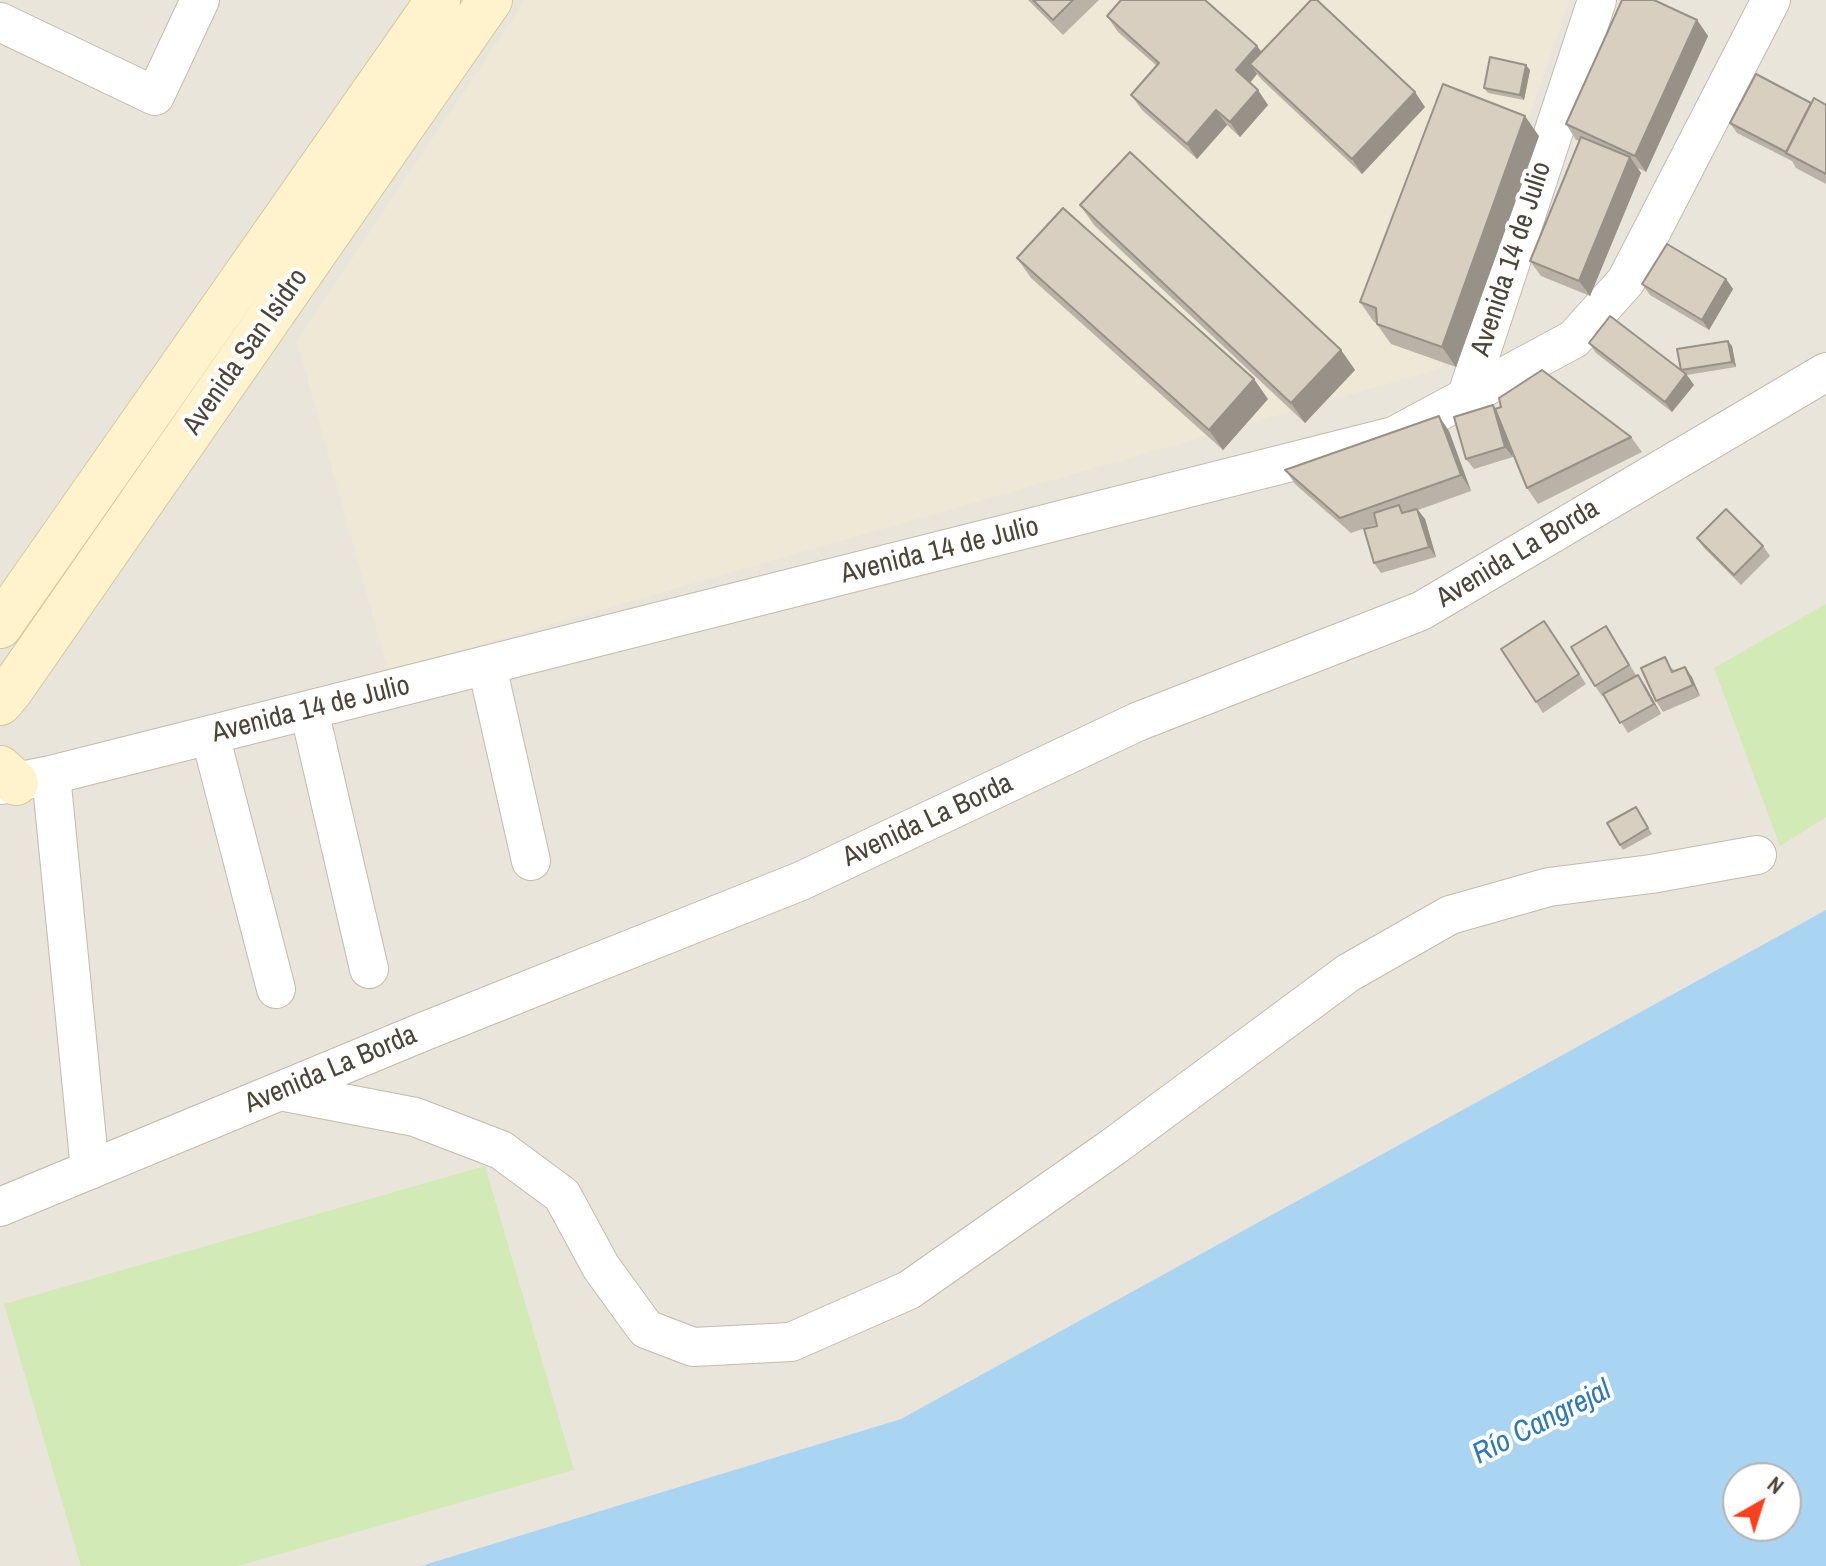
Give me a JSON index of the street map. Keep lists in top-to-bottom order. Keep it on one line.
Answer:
{"streets":{"street":["Avenida 14 de Julio","Avenida San Isidro","Avenida La Borda"]},"water":["Río Cangrejal"],"north":"top right"}
